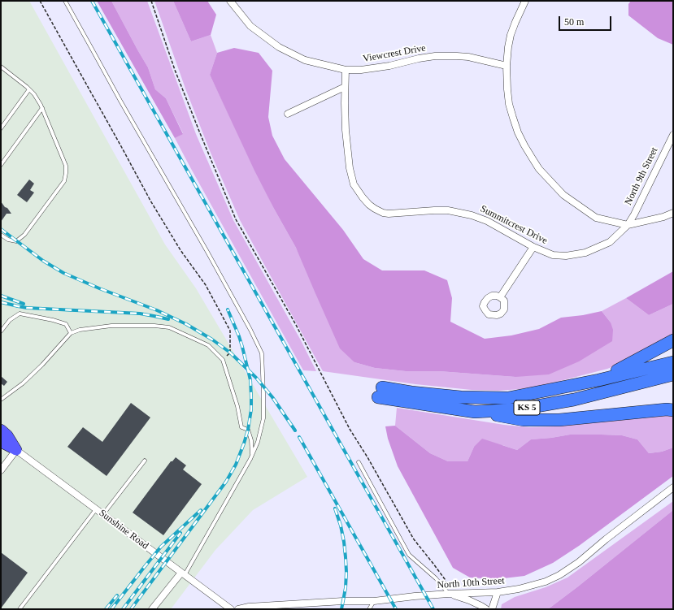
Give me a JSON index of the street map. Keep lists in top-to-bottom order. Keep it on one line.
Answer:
{"streets":{"highway":["KS 5"],"main road":["Sunshine Road"],"street":["Viewcrest Drive","North 9th Street","Summitcrest Drive","North 10th Street"]},"crossings":[["Viewcrest Drive","Summitcrest Drive"],["North 9th Street","Summitcrest Drive"]],"scale_bar":"50 m"}
